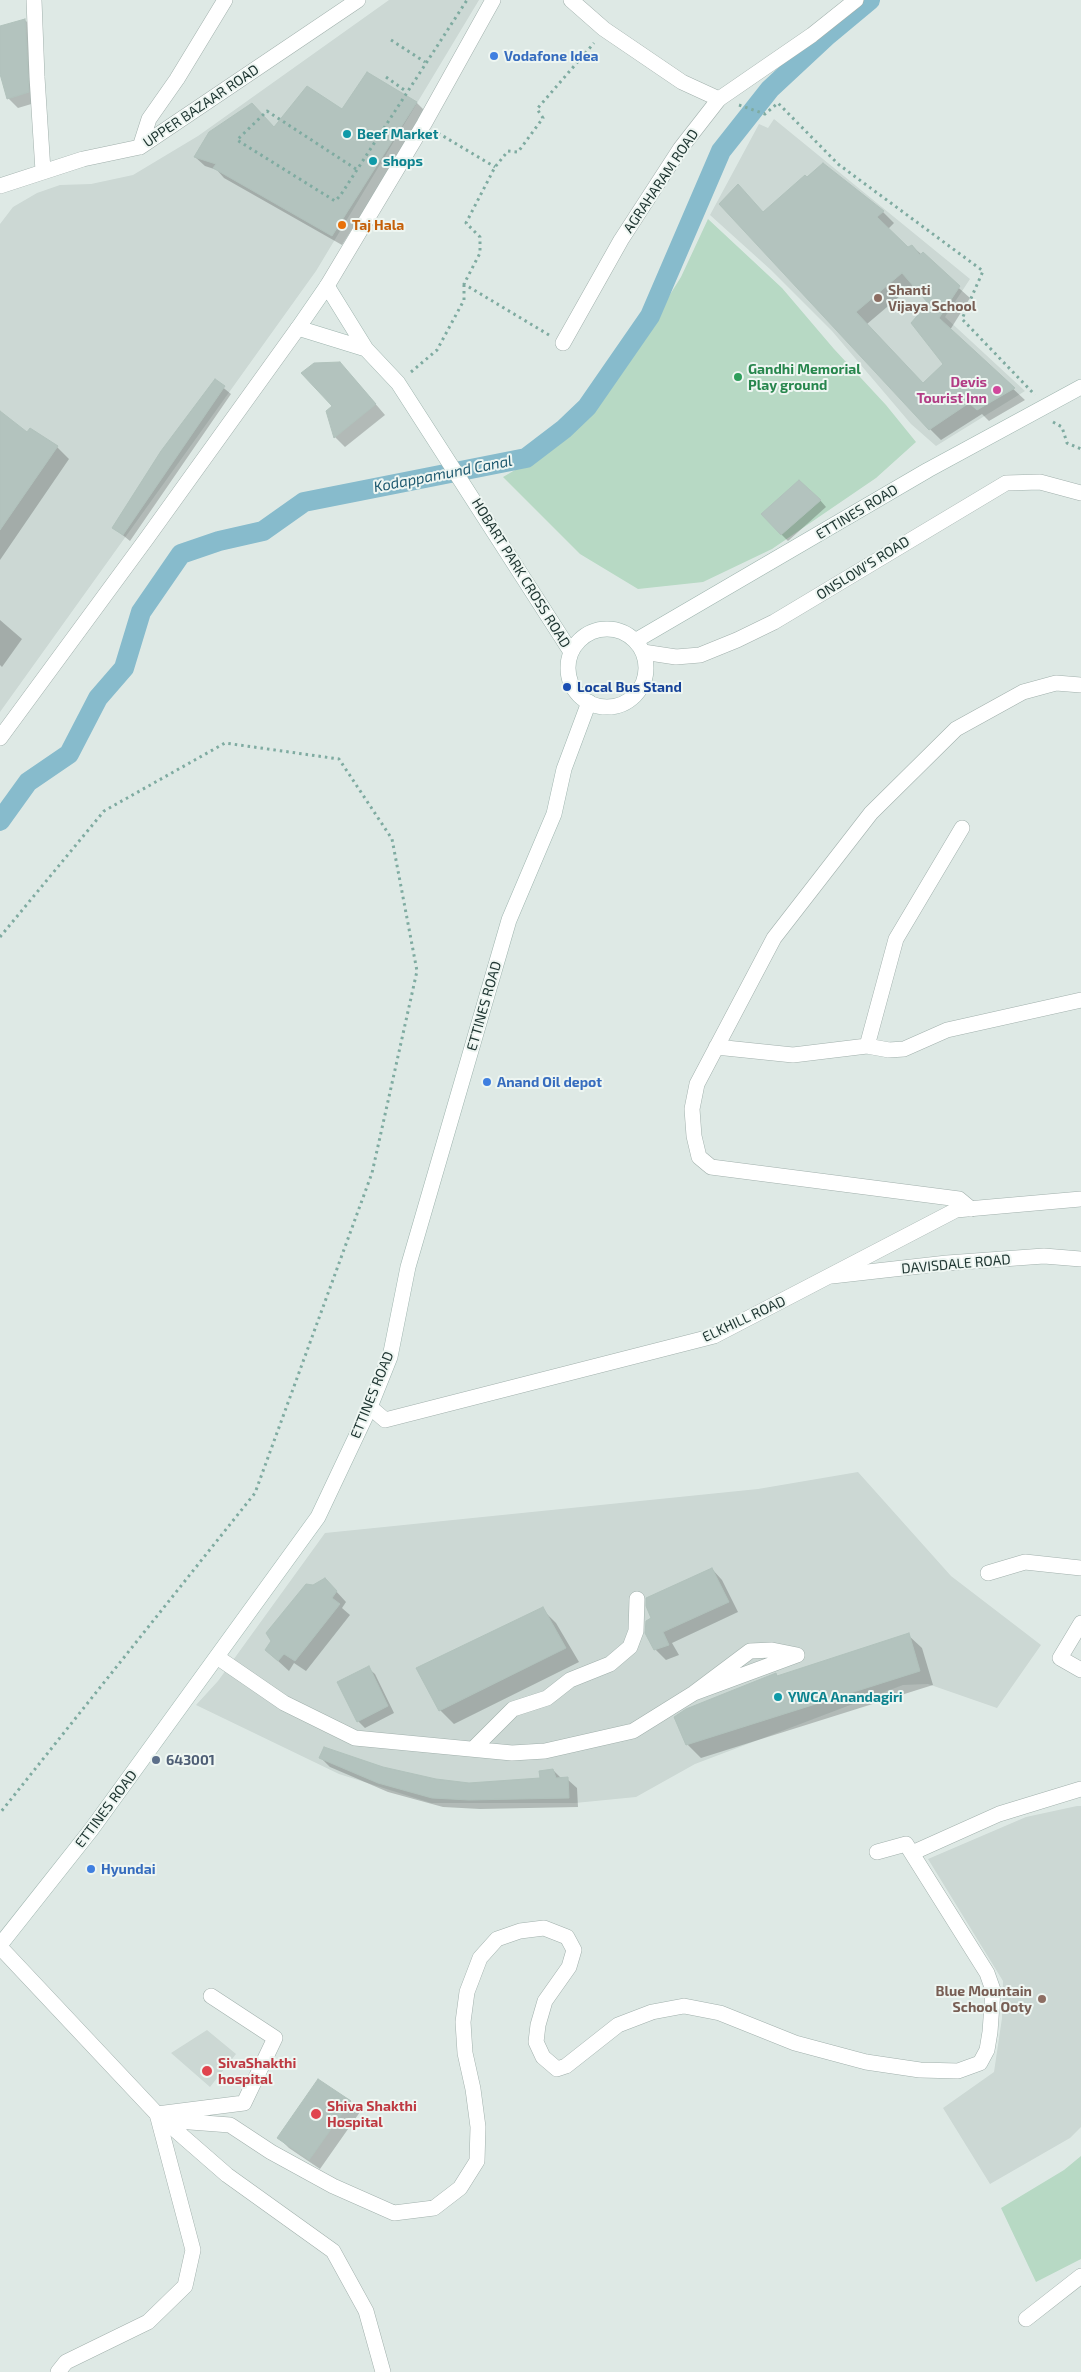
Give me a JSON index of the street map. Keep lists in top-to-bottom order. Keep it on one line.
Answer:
{"streets":{"street":["UPPER BAZAAR ROAD","AGRAHARAM ROAD","ETTINES ROAD","ONSLOW'S ROAD","HOBART PARK CROSS ROAD","DAVISDALE ROAD","ELKHILL ROAD"]},"crossings":[["ETTINES ROAD","ONSLOW'S ROAD"],["ETTINES ROAD","HOBART PARK CROSS ROAD"],["ETTINES ROAD","ELKHILL ROAD"],["ONSLOW'S ROAD","HOBART PARK CROSS ROAD"],["DAVISDALE ROAD","ELKHILL ROAD"]],"water":["Kodappamund Canal"],"places":["Vodafone Idea","Beef Market","shops","Taj Hala","Shanti Vijaya School","Gandhi Memorial Play ground","Devis Tourist Inn","Local Bus Stand","Anand Oil depot","YWCA Anandagiri","643001","Hyundai","Blue Mountain School Ooty","SivaShakthi hospital","Shiva Shakthi Hospital"]}
